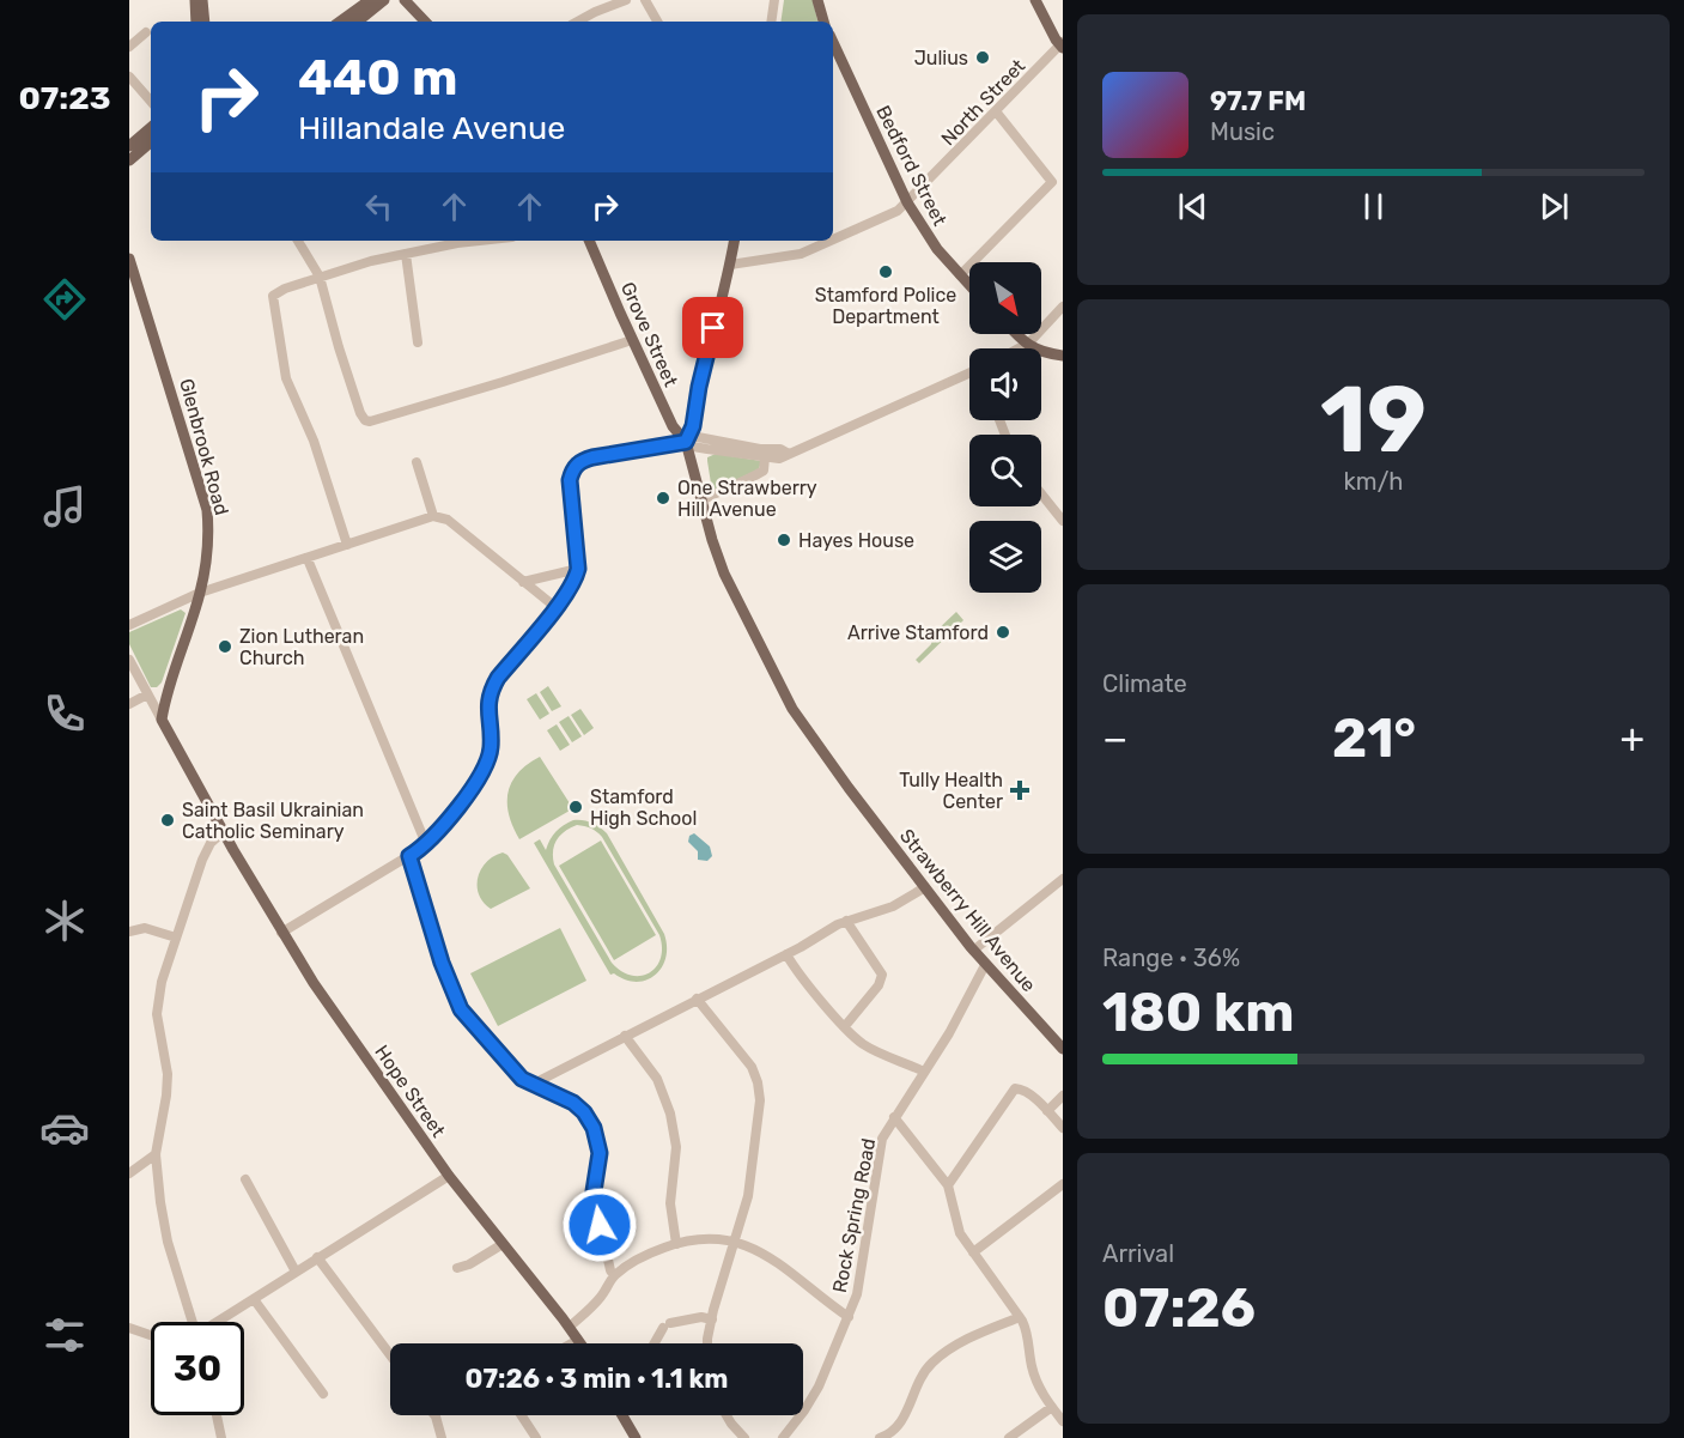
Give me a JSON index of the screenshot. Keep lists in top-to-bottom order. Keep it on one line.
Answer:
{"streets":{"main road":["Bedford Street","Grove Street","Glenbrook Road","Strawberry Hill Avenue","Hope Street"],"street":["North Street","Rock Spring Road"]},"crossings":[["North Street","Bedford Street"],["Grove Street","Strawberry Hill Avenue"],["Strawberry Hill Avenue","Rock Spring Road"]],"places":{"other":["Julius","Stamford Police Department","One Strawberry Hill Avenue","Hayes House","Arrive Stamford","Zion Lutheran Church","Stamford High School","Saint Basil Ukrainian Catholic Seminary"],"health":["Tully Health Center"]},"north":"bottom right","page":{"tabs":"07:23","turn":["440 m","Hillandale Avenue"],"song":["97.7 FM","Music"],"tile":[["19","km/h"],"Climate",["Range · 36%","180 km"],["Arrival","07:26"]],"heat":["−","21°","+"],"limit":"30","trip":"07:26 · 3 min · 1.1 km"}}
